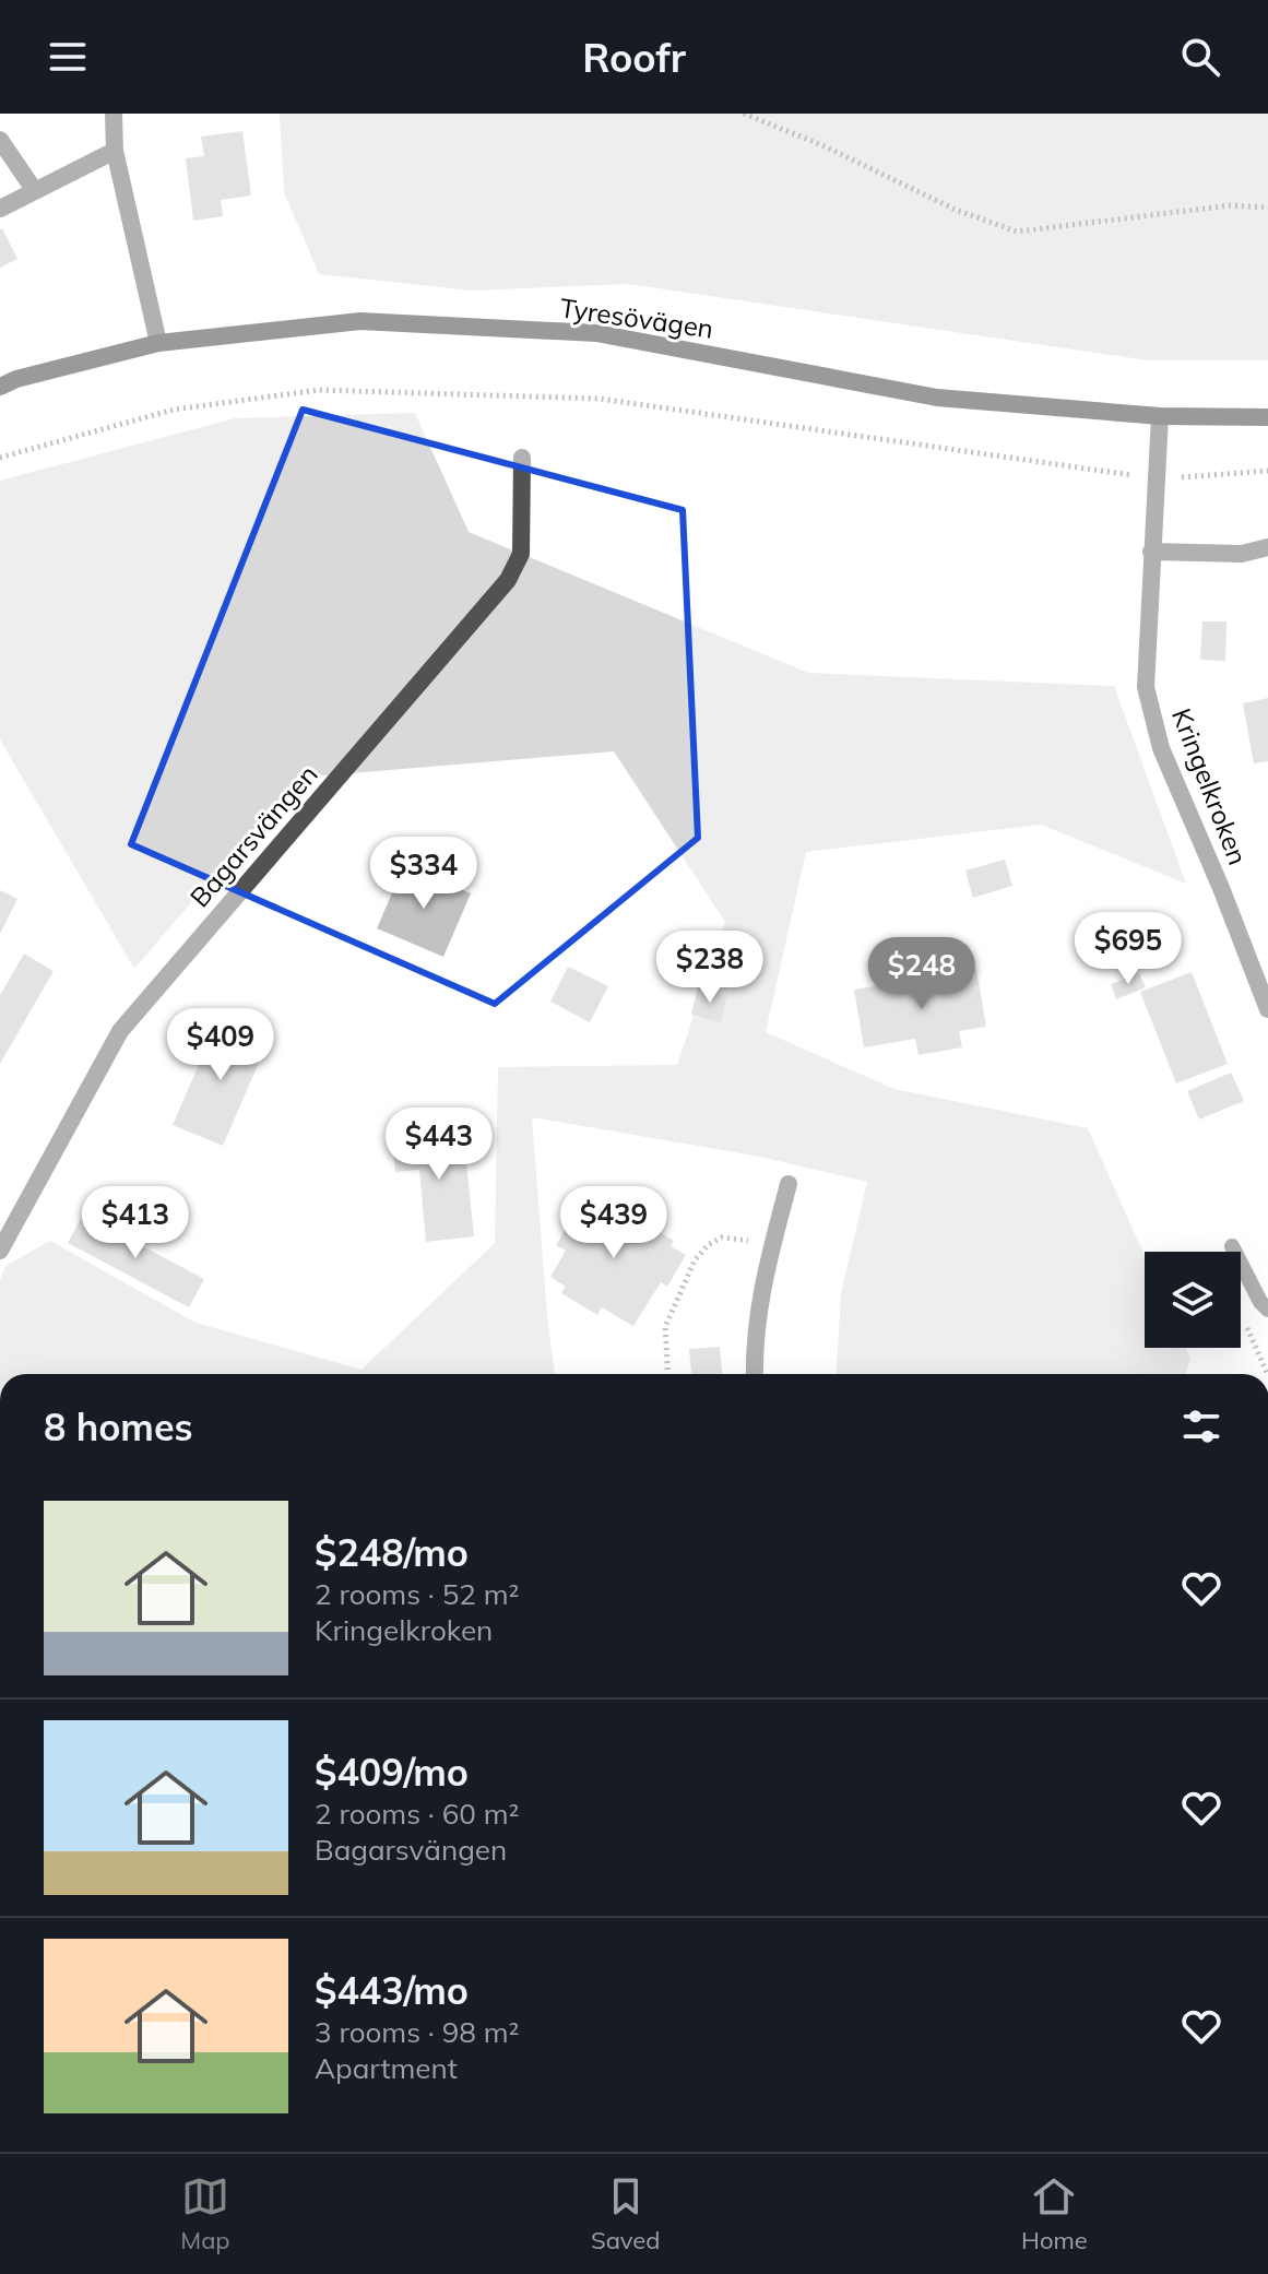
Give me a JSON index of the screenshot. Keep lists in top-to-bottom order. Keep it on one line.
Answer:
{"streets":{"main road":["Tyresövägen"],"street":["Kringelkroken","Bagarsvängen"]},"crossings":[["Tyresövägen","Kringelkroken"]],"page":{"header":"Roofr","price":["$334","$695","$238","$248","$409","$443","$413","$439"],"heading":"8 homes","list":[{"name":"$248/mo","note":"2 rooms · 52 m² · Kringelkroken"},{"name":"$409/mo","note":"2 rooms · 60 m² · Bagarsvängen"},{"name":"$443/mo","note":"3 rooms · 98 m² · Apartment"}],"tabs":["Map","Saved","Home"]}}
